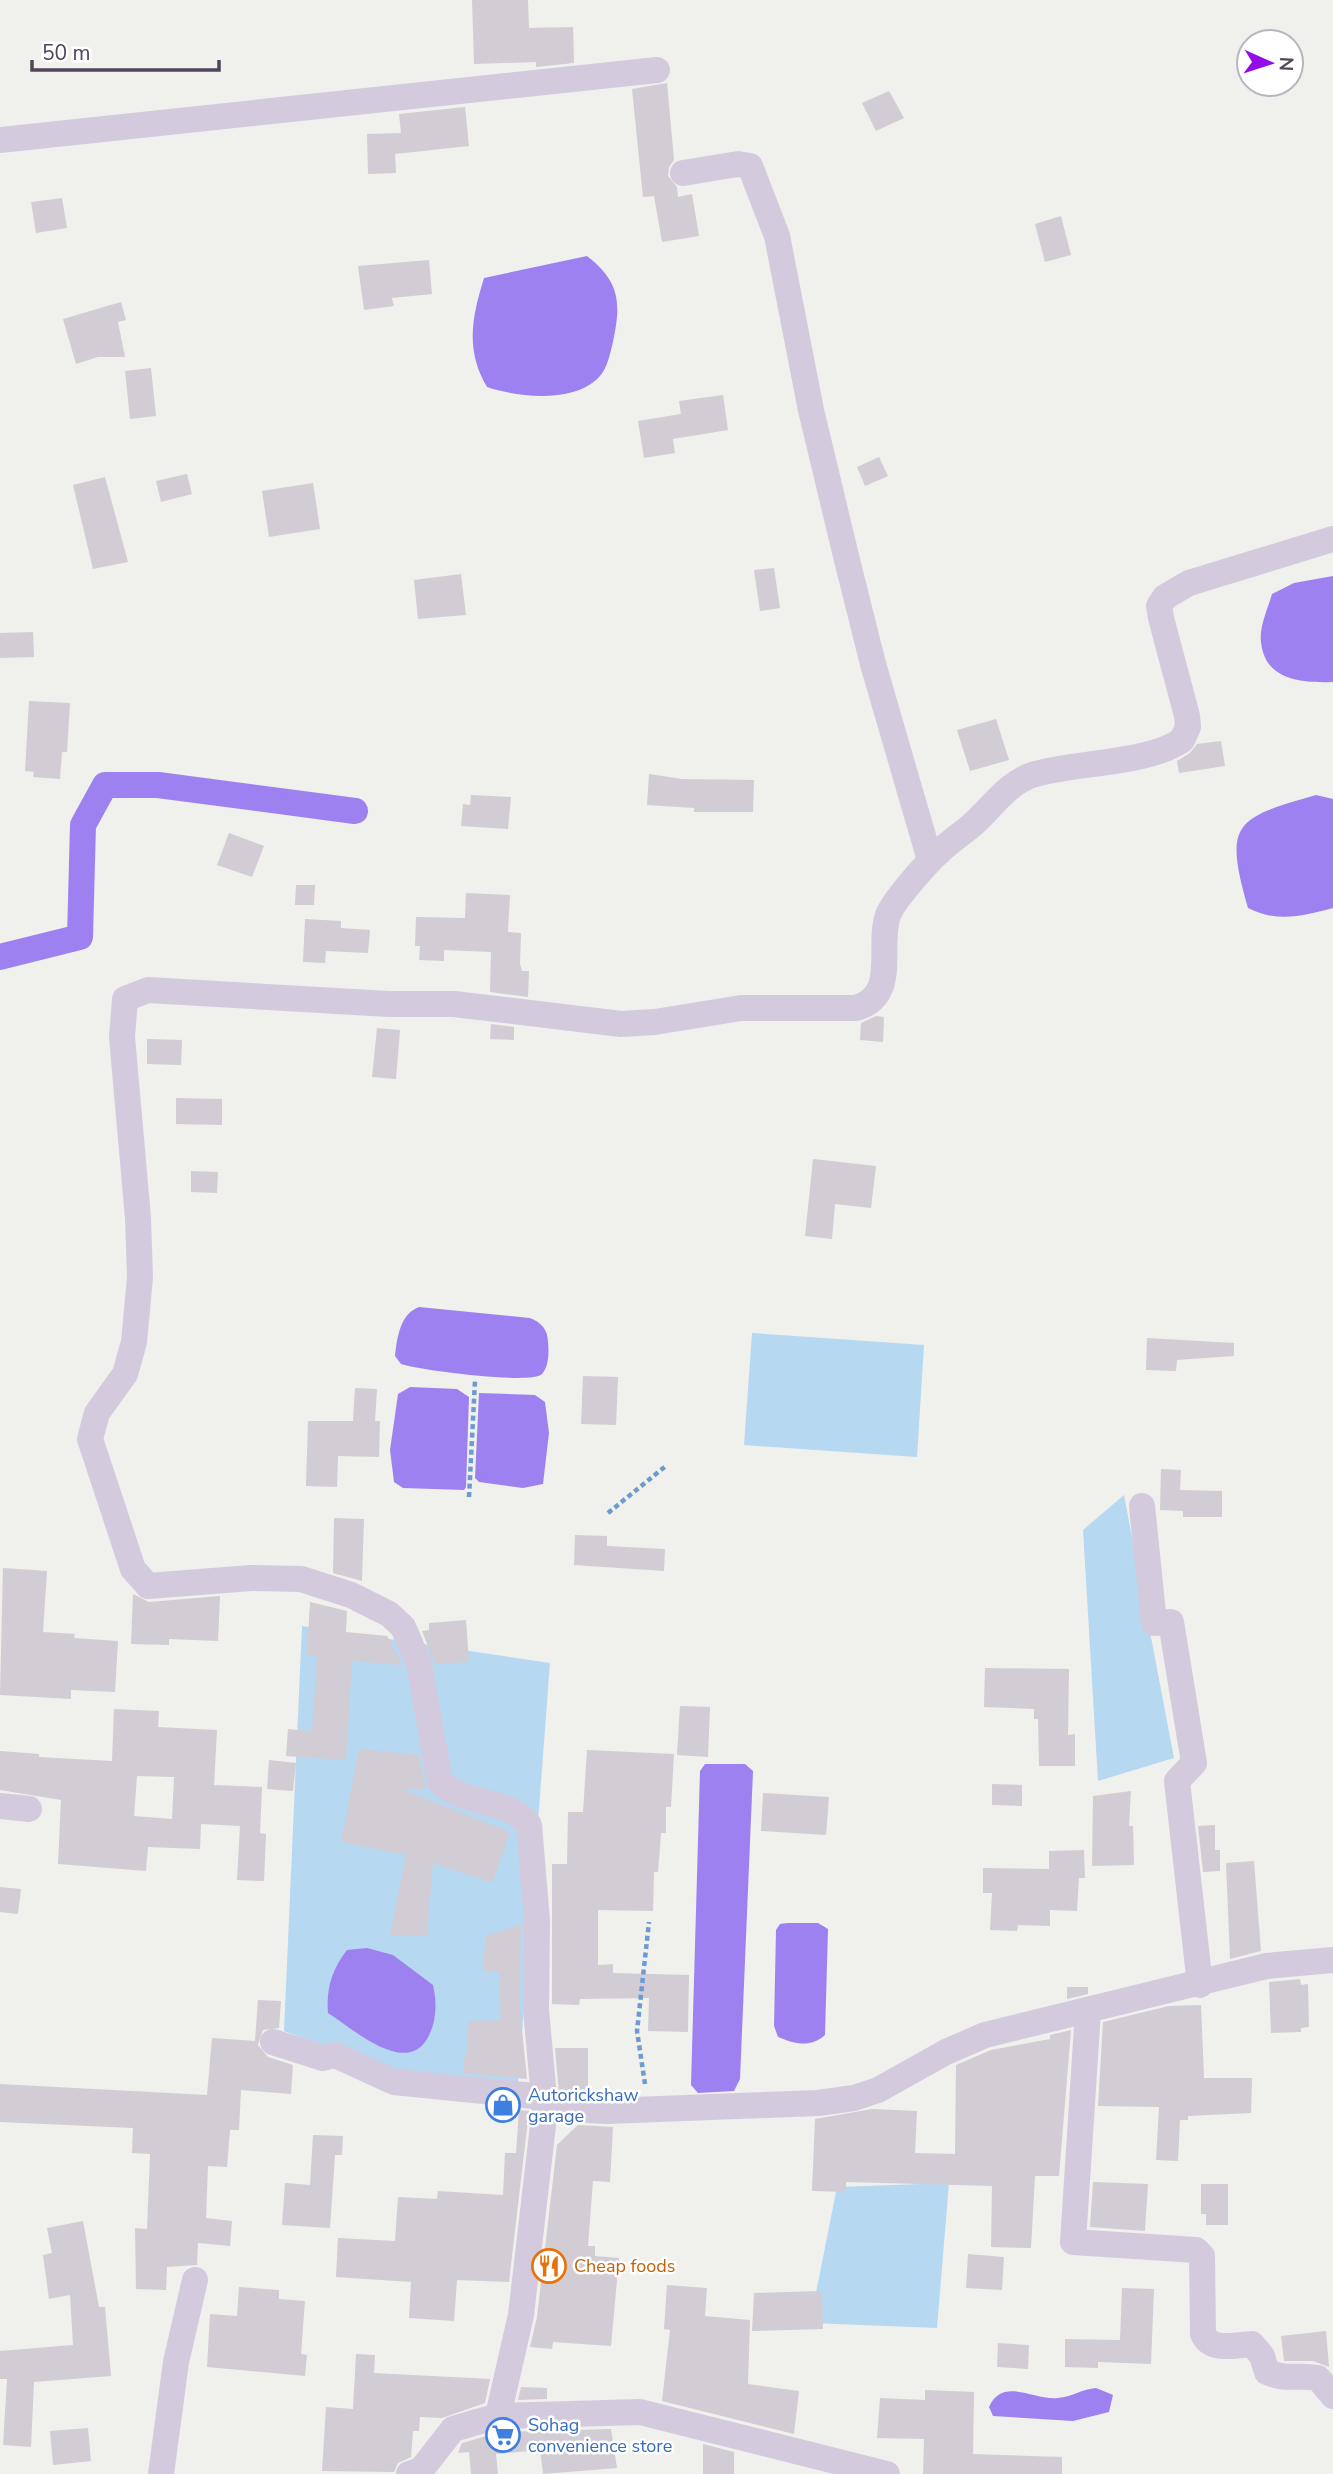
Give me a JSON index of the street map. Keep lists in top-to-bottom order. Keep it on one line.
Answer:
{"places":{"shop":["Autorickshaw garage"],"restaurant":["Cheap foods"],"supermarket":["Sohag convenience store"]},"scale_bar":"50 m","north":"right"}
